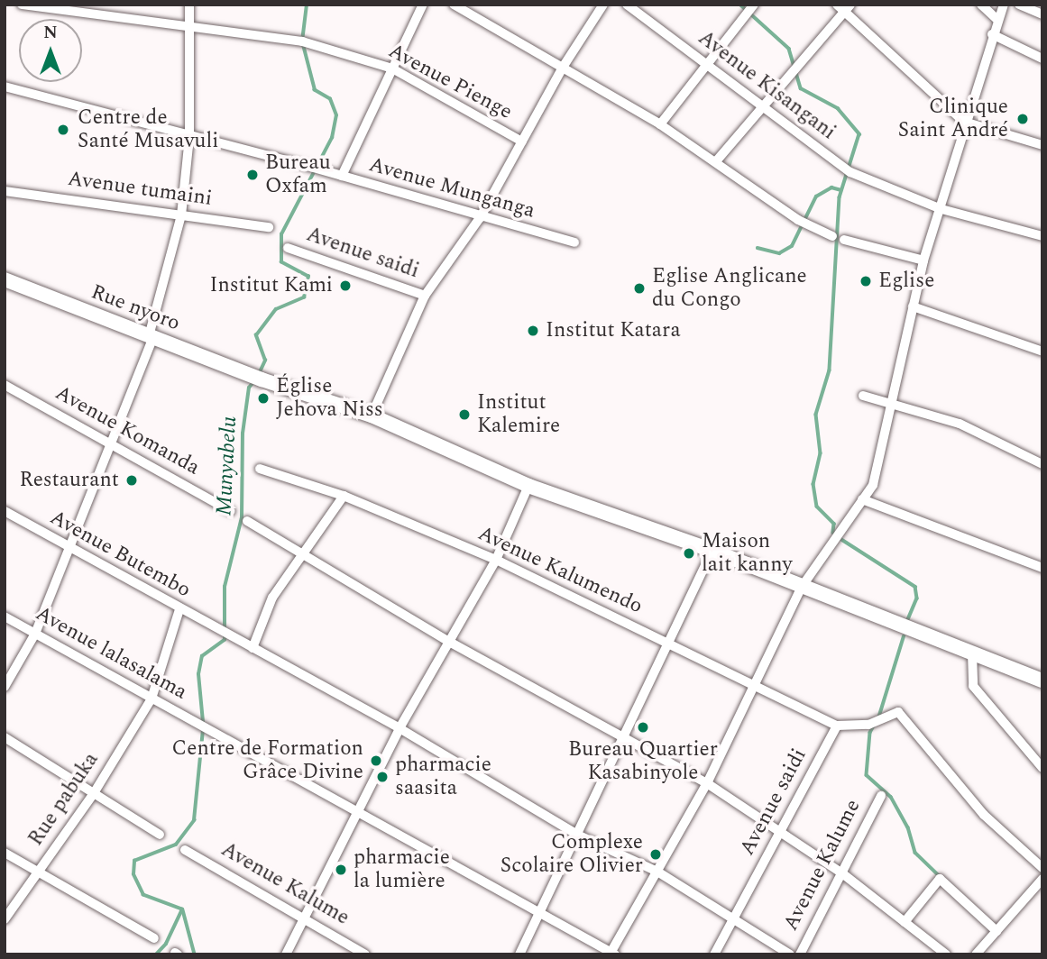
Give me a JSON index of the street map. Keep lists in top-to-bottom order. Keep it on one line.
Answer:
{"streets":{"street":["Avenue Pienge","Avenue Kisangani","Avenue Munganga","Avenue tumaini","Avenue saidi","Rue nyoro","Avenue Komanda","Avenue Butembo","Avenue Kalumendo","Avenue lalasalama","Rue pabuka","Avenue Kalume"]},"crossings":[["Avenue saidi","Avenue Butembo"],["Avenue saidi","Avenue Kalumendo"],["Avenue Butembo","Rue pabuka"],["Avenue lalasalama","Rue pabuka"]],"water":["Munyabelu"],"places":["Clinique Saint André","Centre de Santé Musavuli","Bureau Oxfam","Eglise","Institut Kami","Eglise Anglicane du Congo","Institut Katara","Église Jehova Niss","Institut Kalemire","Restaurant","Maison lait kanny","Bureau Quartier Kasabinyole","Centre de Formation Grâce Divine","pharmacie saasita","Complexe Scolaire Olivier","pharmacie la lumière"],"north":"top"}
